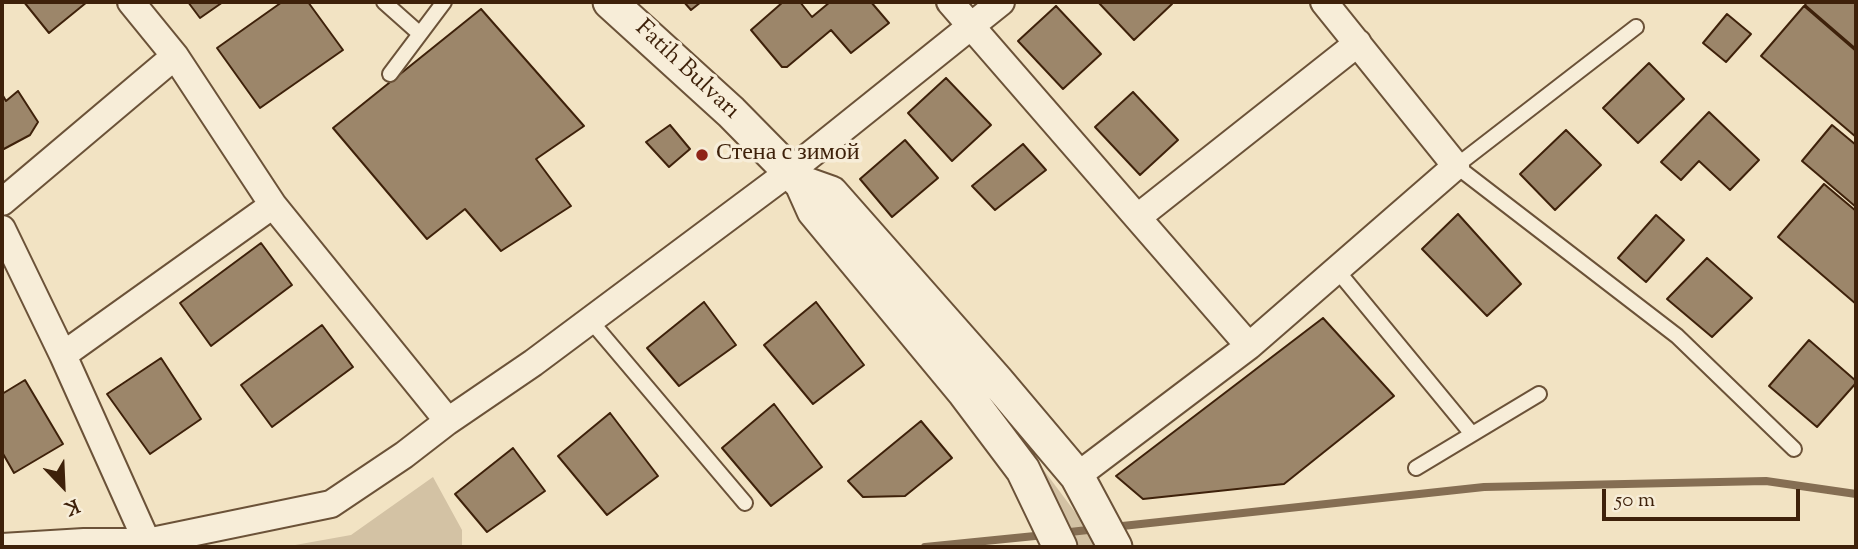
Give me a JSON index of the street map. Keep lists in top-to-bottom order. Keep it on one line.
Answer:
{"streets":{"street":["Fatih Bulvarı"]},"places":["Стена с зимой"],"scale_bar":"50 m","north":"bottom right"}
